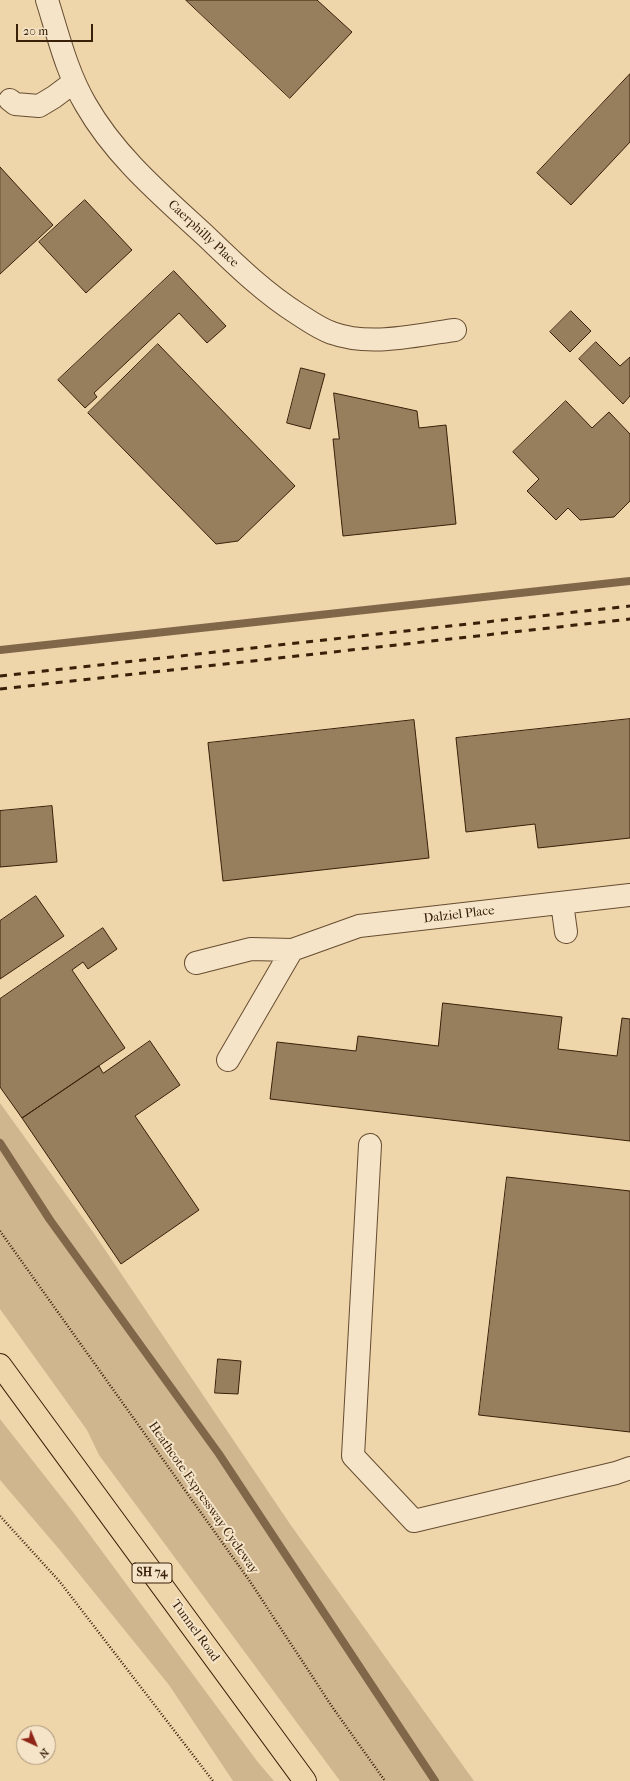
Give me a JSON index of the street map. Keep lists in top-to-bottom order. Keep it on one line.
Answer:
{"streets":{"highway":["SH 74","Tunnel Road"],"street":["Caerphilly Place","Dalziel Place"],"path":["Heathcote Expressway Cycleway"]},"scale_bar":"20 m","north":"bottom right"}
